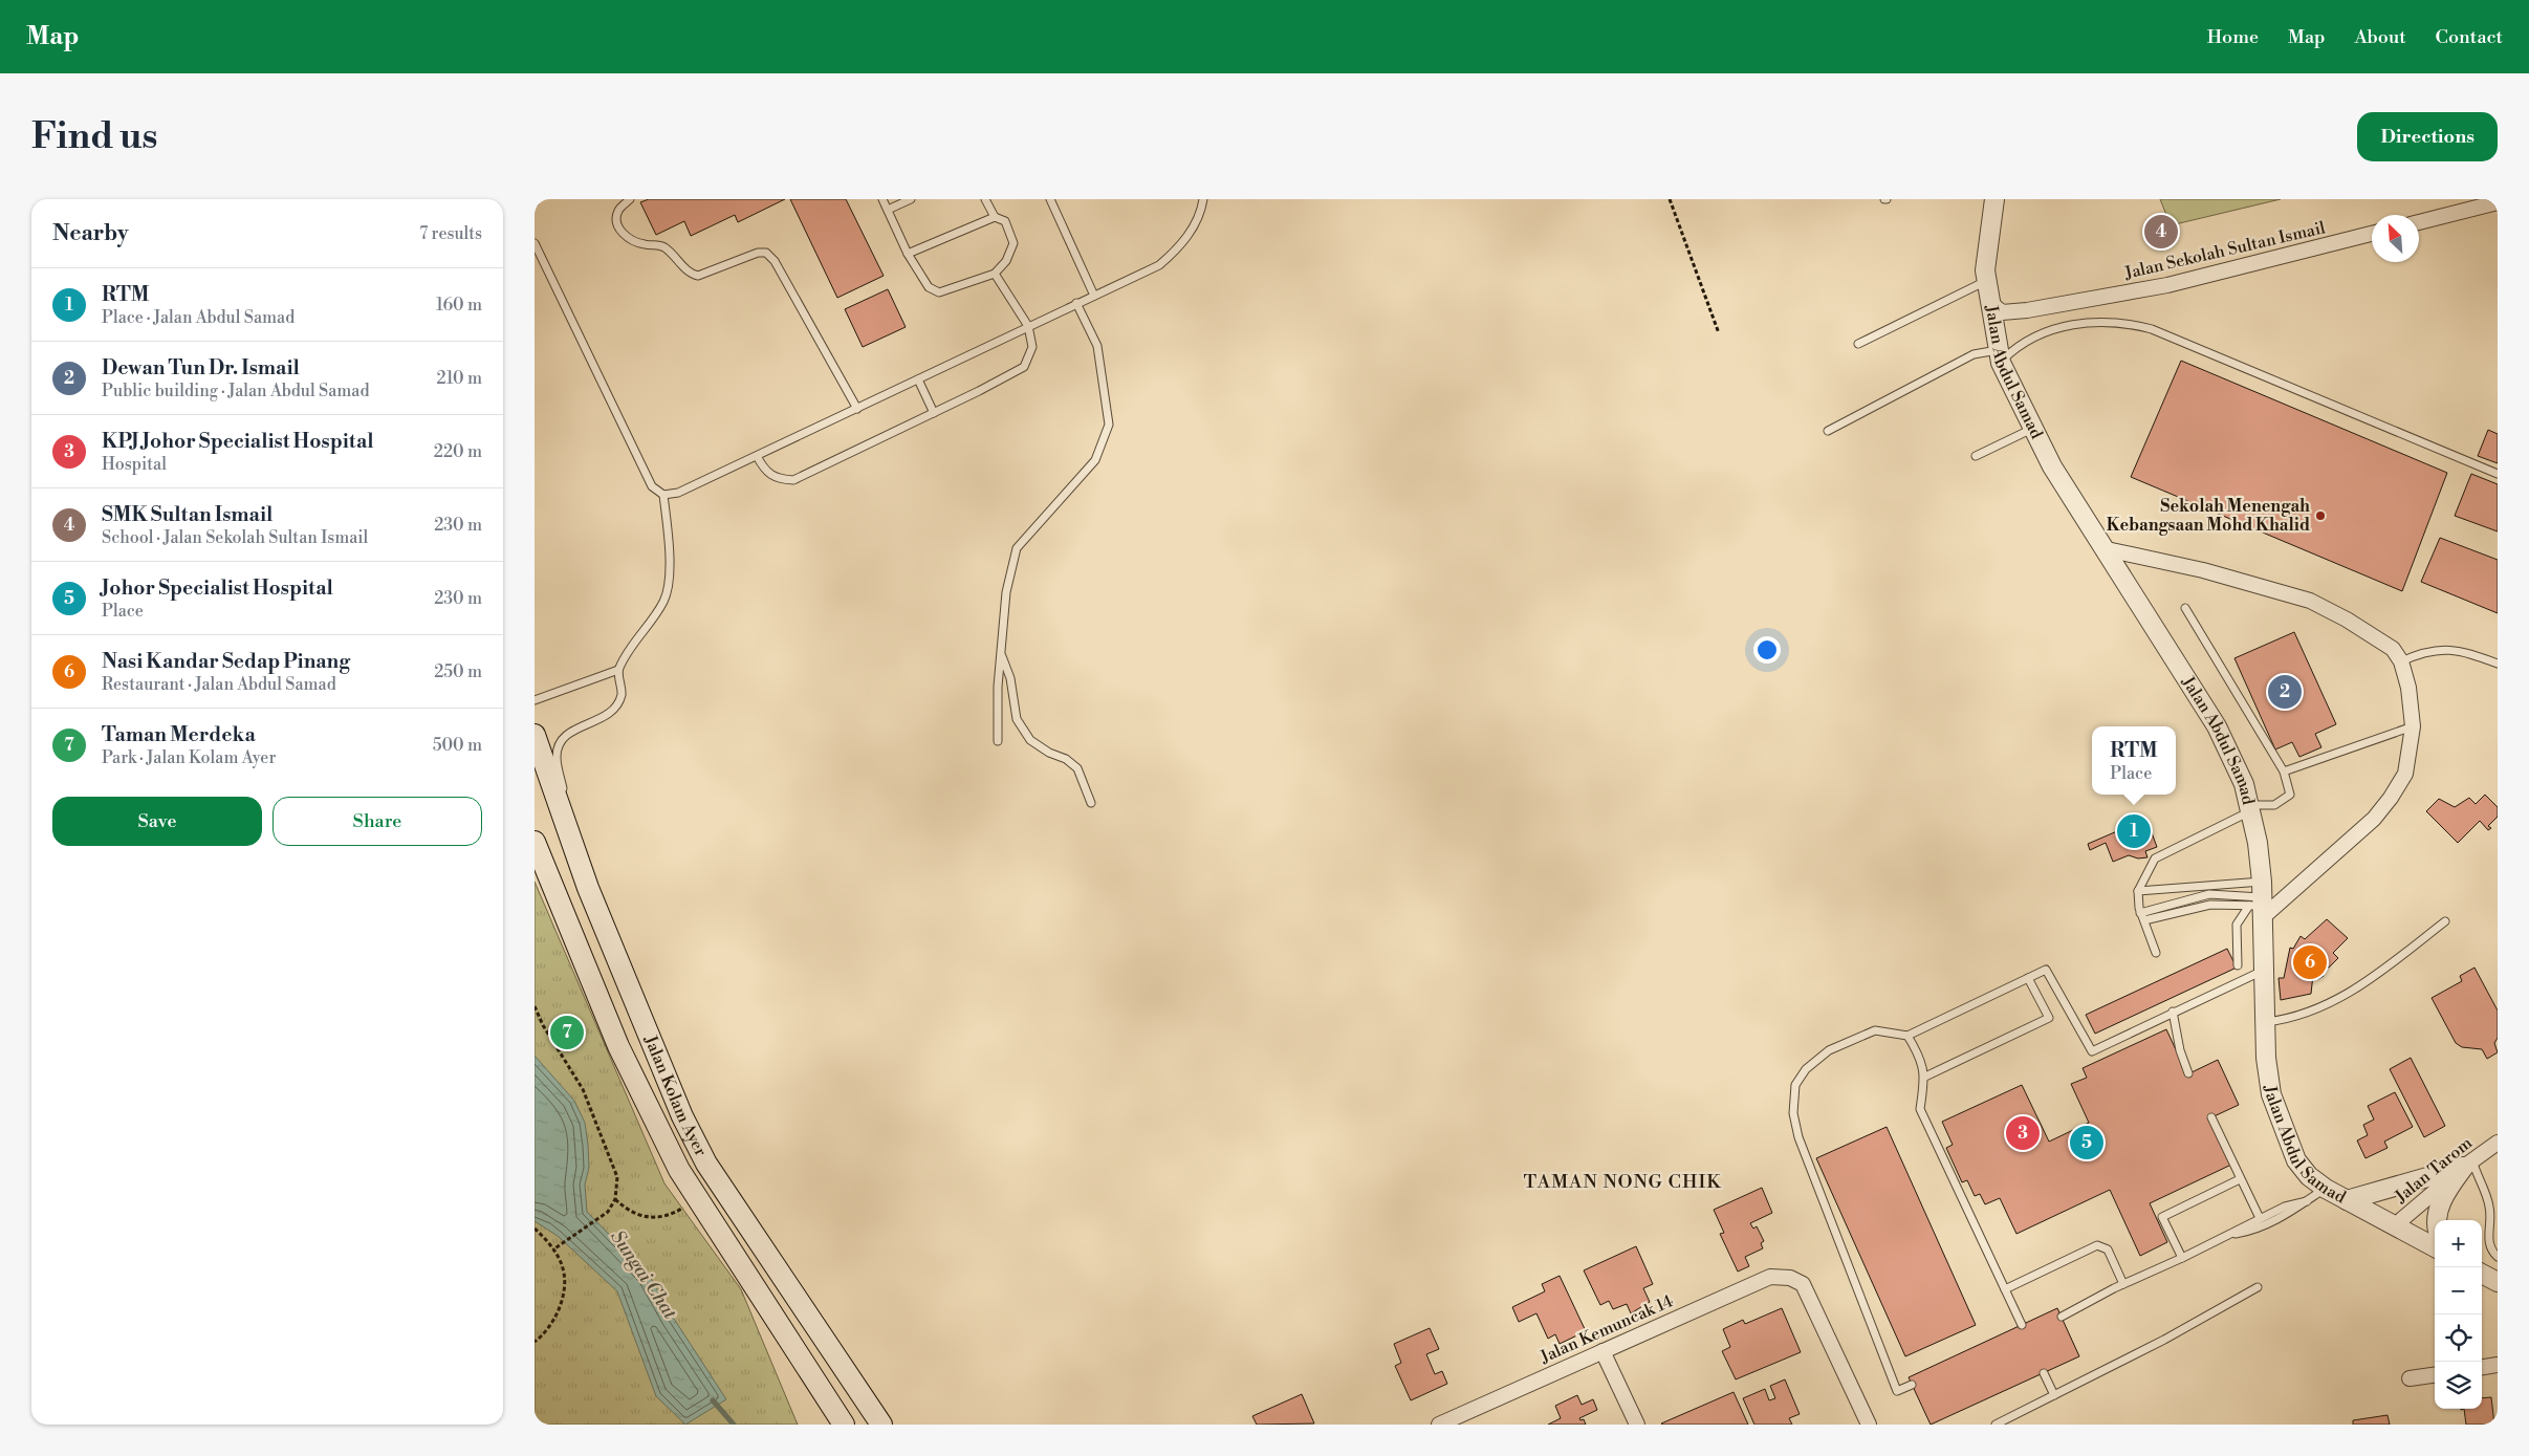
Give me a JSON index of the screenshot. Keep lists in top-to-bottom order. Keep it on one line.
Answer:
{"streets":{"main road":["Jalan Kolam Ayer"],"street":["Jalan Sekolah Sultan Ismail","Jalan Abdul Samad","Jalan Tarom","Jalan Kemuncak 14"]},"crossings":[["Jalan Sekolah Sultan Ismail","Jalan Abdul Samad"],["Jalan Abdul Samad","Jalan Tarom"]],"districts":["TAMAN NONG CHIK"],"water":["Sungai Chat"],"places":["Sekolah Menengah Kebangsaan Mohd Khalid"],"north":"top left","page":{"header":"Map","nav":["Home","Map","About","Contact"],"buttons":["Directions",["Save","Share"]],"title":"Find us","heading":["Nearby","7 results"],"pins":["4","2","1","6","7","3","5"],"list":[{"mark":"1","name":"RTM","note":"Place · Jalan Abdul Samad","value":"160 m"},{"mark":"2","name":"Dewan Tun Dr. Ismail","note":"Public building · Jalan Abdul Samad","value":"210 m"},{"mark":"3","name":"KPJ Johor Specialist Hospital","note":"Hospital","value":"220 m"},{"mark":"4","name":"SMK Sultan Ismail","note":"School · Jalan Sekolah Sultan Ismail","value":"230 m"},{"mark":"5","name":"Johor Specialist Hospital","note":"Place","value":"230 m"},{"mark":"6","name":"Nasi Kandar Sedap Pinang","note":"Restaurant · Jalan Abdul Samad","value":"250 m"},{"mark":"7","name":"Taman Merdeka","note":"Park · Jalan Kolam Ayer","value":"500 m"}],"popup":["RTM","Place"],"map_buttons":["+","−"]}}
